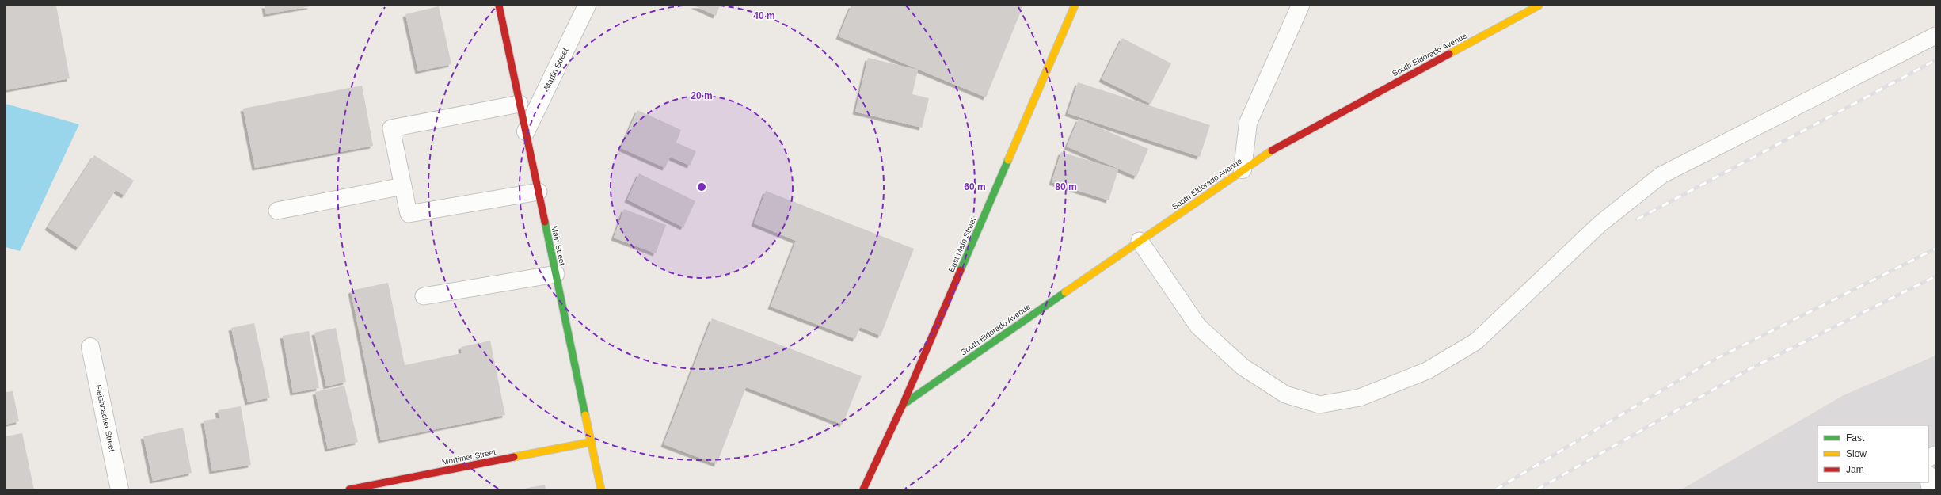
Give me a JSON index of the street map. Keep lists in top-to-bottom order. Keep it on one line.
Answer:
{"streets":{"street":["South Eldorado Avenue","Martin Street","East Main Street","Main Street","Fleishhacker Street","Mortimer Street"]},"crossings":[["South Eldorado Avenue","East Main Street"],["Martin Street","Main Street"],["Main Street","Mortimer Street"]],"legend":["Fast","Slow","Jam"],"rings":["40 m","20 m","60 m","80 m"]}
